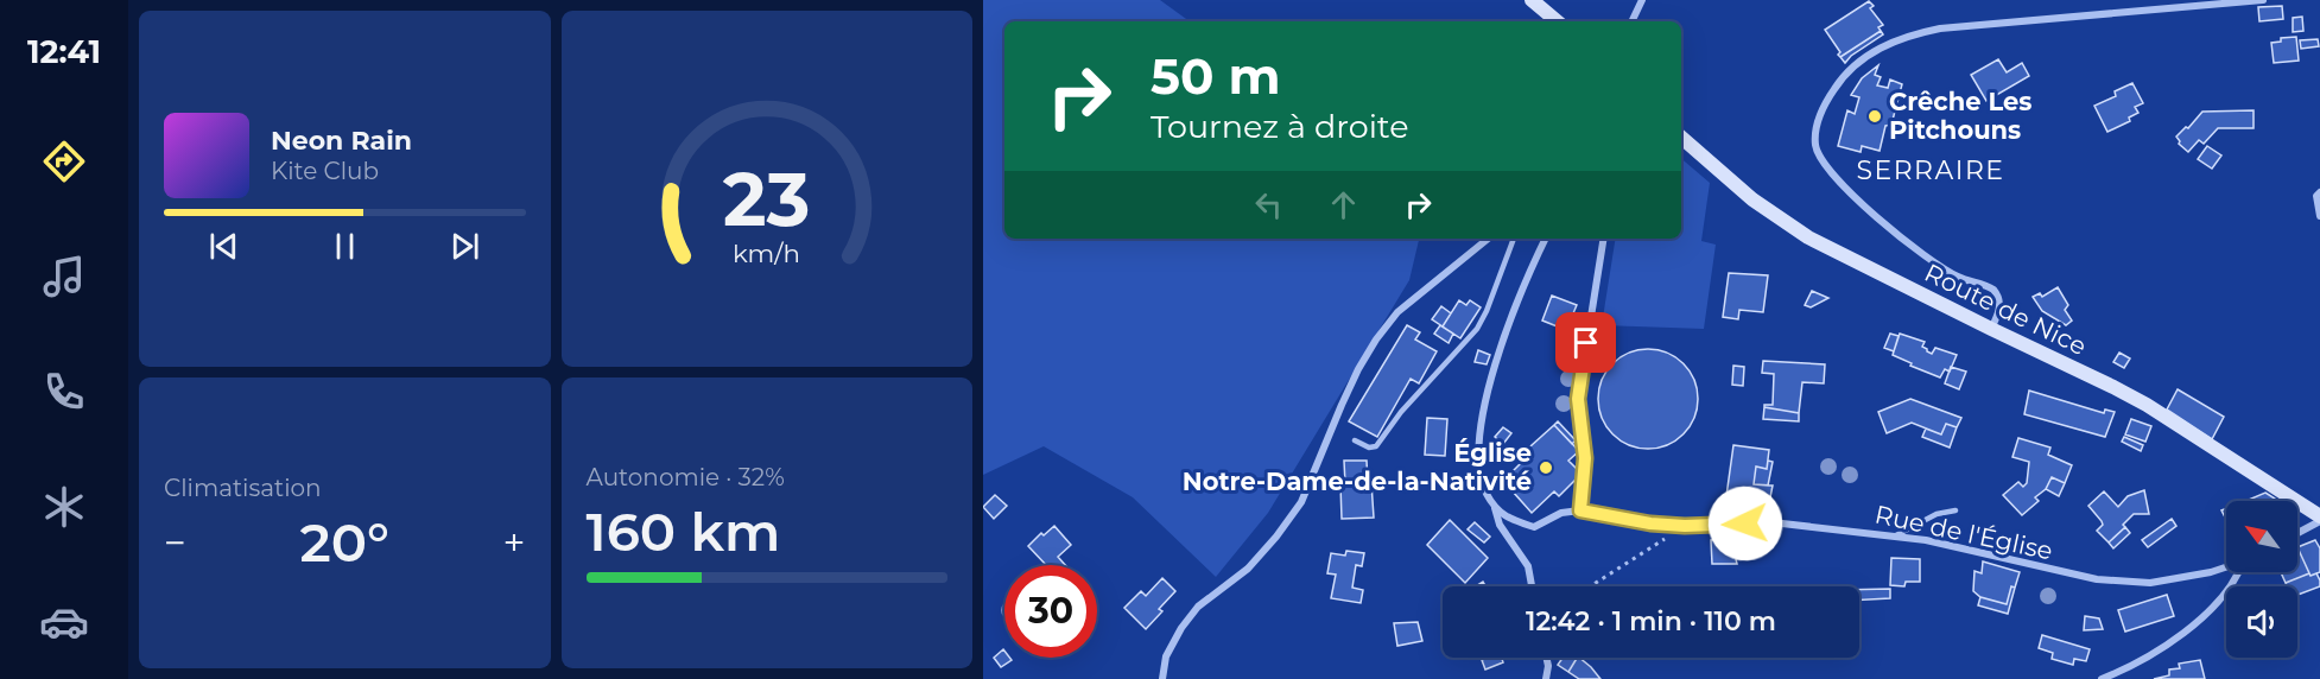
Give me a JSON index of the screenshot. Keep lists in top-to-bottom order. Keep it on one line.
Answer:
{"streets":{"main road":["Route de Nice"],"street":["Rue de l'Église"]},"districts":["SERRAIRE"],"places":["Crêche Les Pitchouns","Église Notre-Dame-de-la-Nativité"],"north":"top left","page":{"tabs":"12:41","turn":["50 m","Tournez à droite"],"song":["Neon Rain","Kite Club"],"tile":["Climatisation",["Autonomie · 32%","160 km"]],"heat":["−","20°","+"],"limit":"30","trip":"12:42 · 1 min · 110 m","gauge":["23","km/h"]}}
